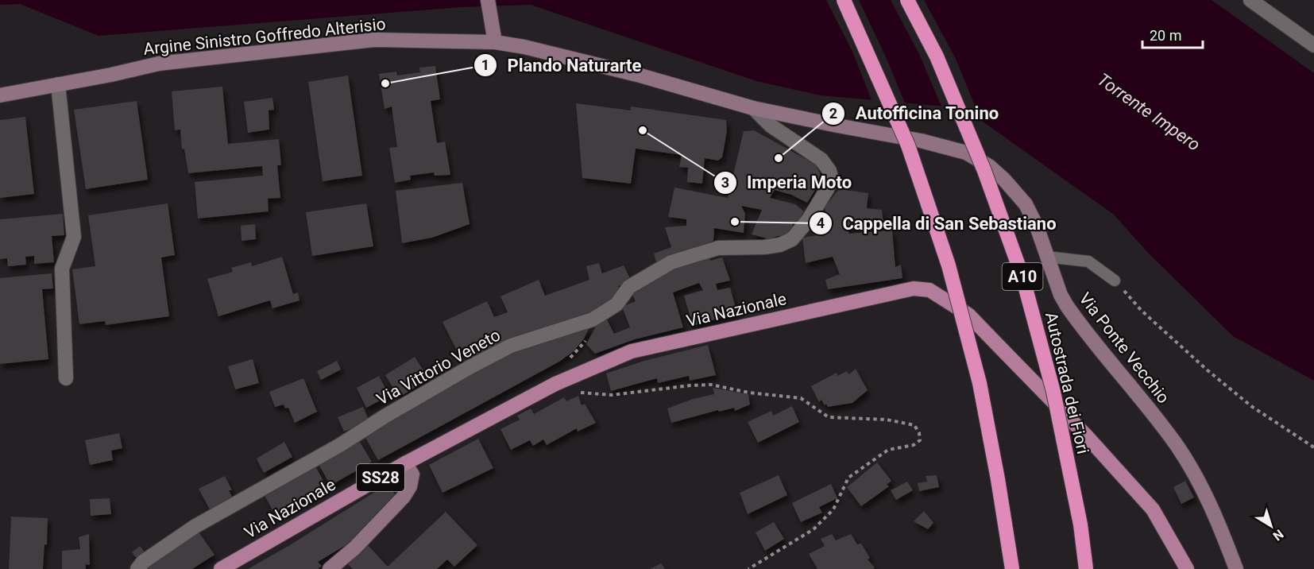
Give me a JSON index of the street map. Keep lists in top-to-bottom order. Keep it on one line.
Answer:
{"streets":{"highway":["A10","Autostrada dei Fiori"],"main road":["Argine Sinistro Goffredo Alterisio","Via Nazionale","Via Ponte Vecchio","SS28"],"street":["Via Vittorio Veneto"]},"crossings":[["Argine Sinistro Goffredo Alterisio","Via Ponte Vecchio"],["Argine Sinistro Goffredo Alterisio","Via Vittorio Veneto"],["Via Ponte Vecchio","Via Vittorio Veneto"]],"water":["Torrente Impero"],"places":["Plando Naturarte","Imperia Moto","Autofficina Tonino","Cappella di San Sebastiano"],"scale_bar":"20 m","north":"bottom right"}
